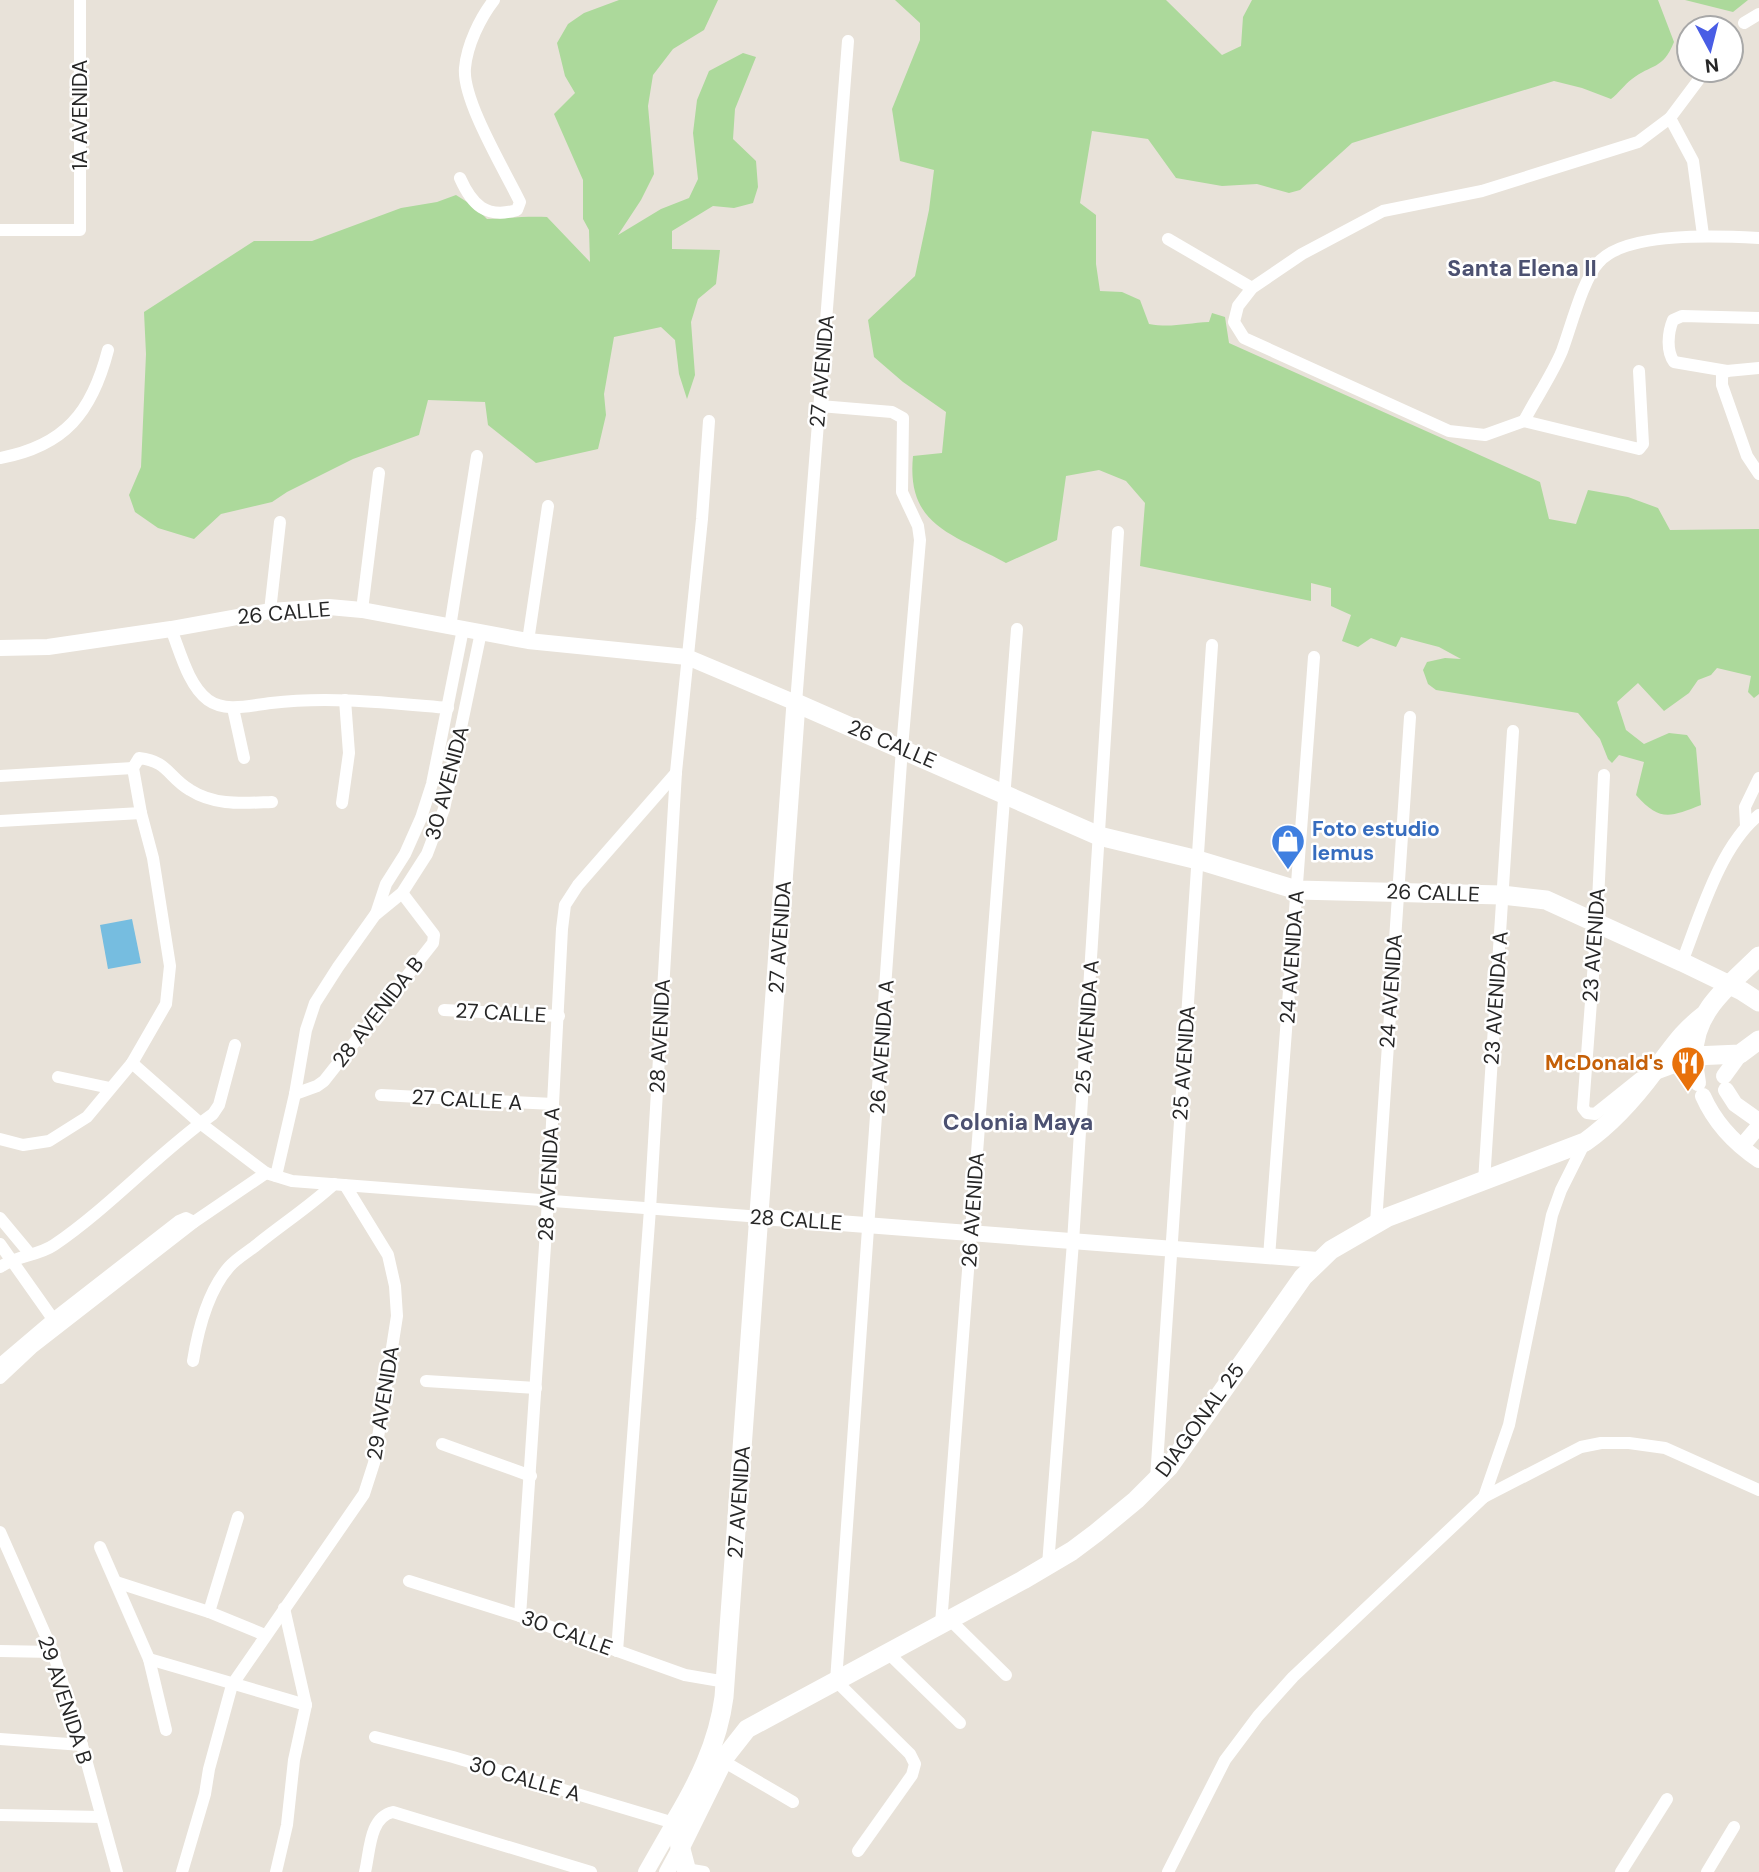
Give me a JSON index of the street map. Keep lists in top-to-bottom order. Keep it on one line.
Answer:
{"streets":{"main road":["27 AVENIDA","26 CALLE","DIAGONAL 25"],"street":["1A AVENIDA","30 AVENIDA","23 AVENIDA","24 AVENIDA A","24 AVENIDA","23 AVENIDA A","28 AVENIDA B","27 CALLE","25 AVENIDA A","28 AVENIDA","26 AVENIDA A","25 AVENIDA","27 CALLE A","28 AVENIDA A","26 AVENIDA","28 CALLE","29 AVENIDA","30 CALLE","29 AVENIDA B","30 CALLE A"]},"crossings":[["27 AVENIDA","26 CALLE"],["27 AVENIDA","26 AVENIDA A"],["27 AVENIDA","28 CALLE"],["27 AVENIDA","30 CALLE"],["27 AVENIDA","30 CALLE A"],["26 CALLE","30 AVENIDA"],["26 CALLE","23 AVENIDA"],["26 CALLE","24 AVENIDA A"],["26 CALLE","24 AVENIDA"],["26 CALLE","23 AVENIDA A"],["26 CALLE","25 AVENIDA A"],["26 CALLE","28 AVENIDA"],["26 CALLE","26 AVENIDA A"],["26 CALLE","25 AVENIDA"],["26 CALLE","26 AVENIDA"],["26 CALLE","DIAGONAL 25"],["30 AVENIDA","28 AVENIDA B"],["30 AVENIDA","28 CALLE"],["23 AVENIDA","DIAGONAL 25"],["24 AVENIDA A","28 CALLE"],["24 AVENIDA","DIAGONAL 25"],["23 AVENIDA A","DIAGONAL 25"],["27 CALLE","28 AVENIDA A"],["25 AVENIDA A","28 CALLE"],["25 AVENIDA A","DIAGONAL 25"],["28 AVENIDA","28 AVENIDA A"],["28 AVENIDA","28 CALLE"],["28 AVENIDA","30 CALLE"],["26 AVENIDA A","28 CALLE"],["26 AVENIDA A","DIAGONAL 25"],["25 AVENIDA","28 CALLE"],["25 AVENIDA","DIAGONAL 25"],["27 CALLE A","28 AVENIDA A"],["28 AVENIDA A","28 CALLE"],["28 AVENIDA A","30 CALLE"],["26 AVENIDA","28 CALLE"],["26 AVENIDA","DIAGONAL 25"],["28 CALLE","29 AVENIDA"],["28 CALLE","DIAGONAL 25"]],"districts":["Santa Elena II","Colonia Maya"],"places":{"shop":["Foto estudio lemus"],"restaurant":["McDonald's"]},"north":"bottom"}
